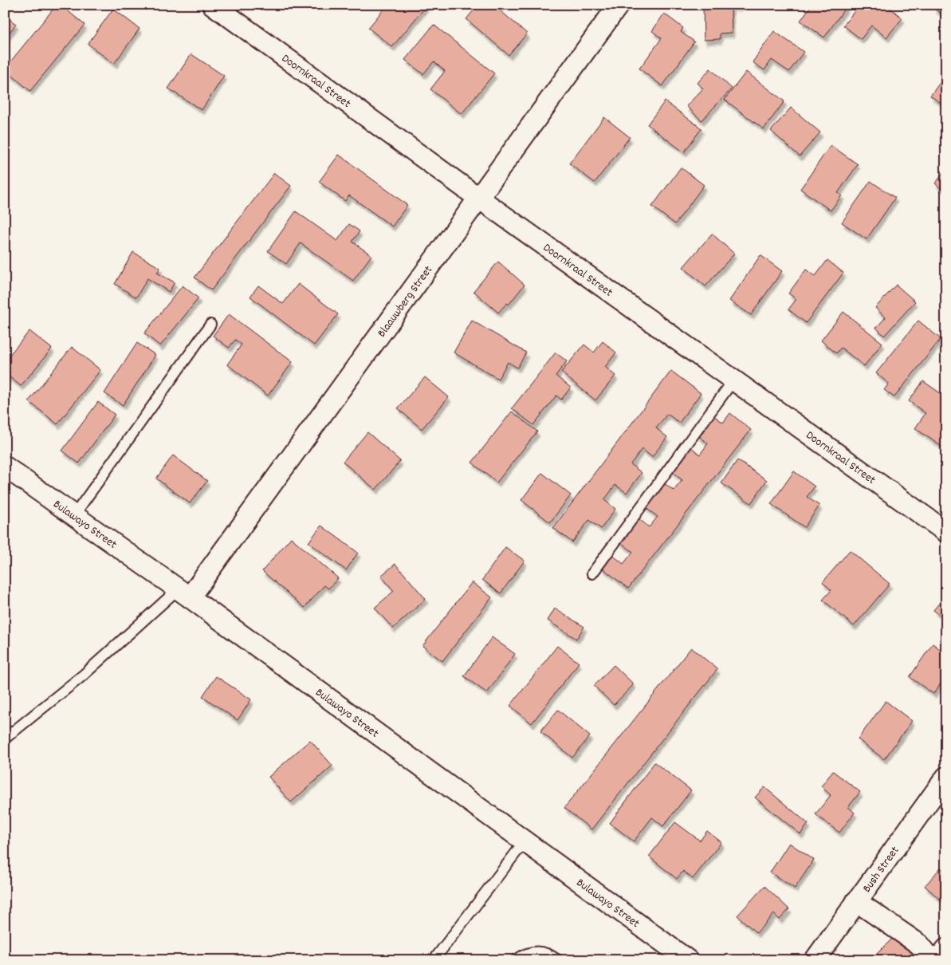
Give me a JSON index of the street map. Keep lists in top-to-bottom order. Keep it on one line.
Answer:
{"streets":{"street":["Doornkraal Street","Blaauwberg Street","Bulawayo Street","Bush Street"]},"crossings":[["Doornkraal Street","Blaauwberg Street"],["Blaauwberg Street","Bulawayo Street"]]}
